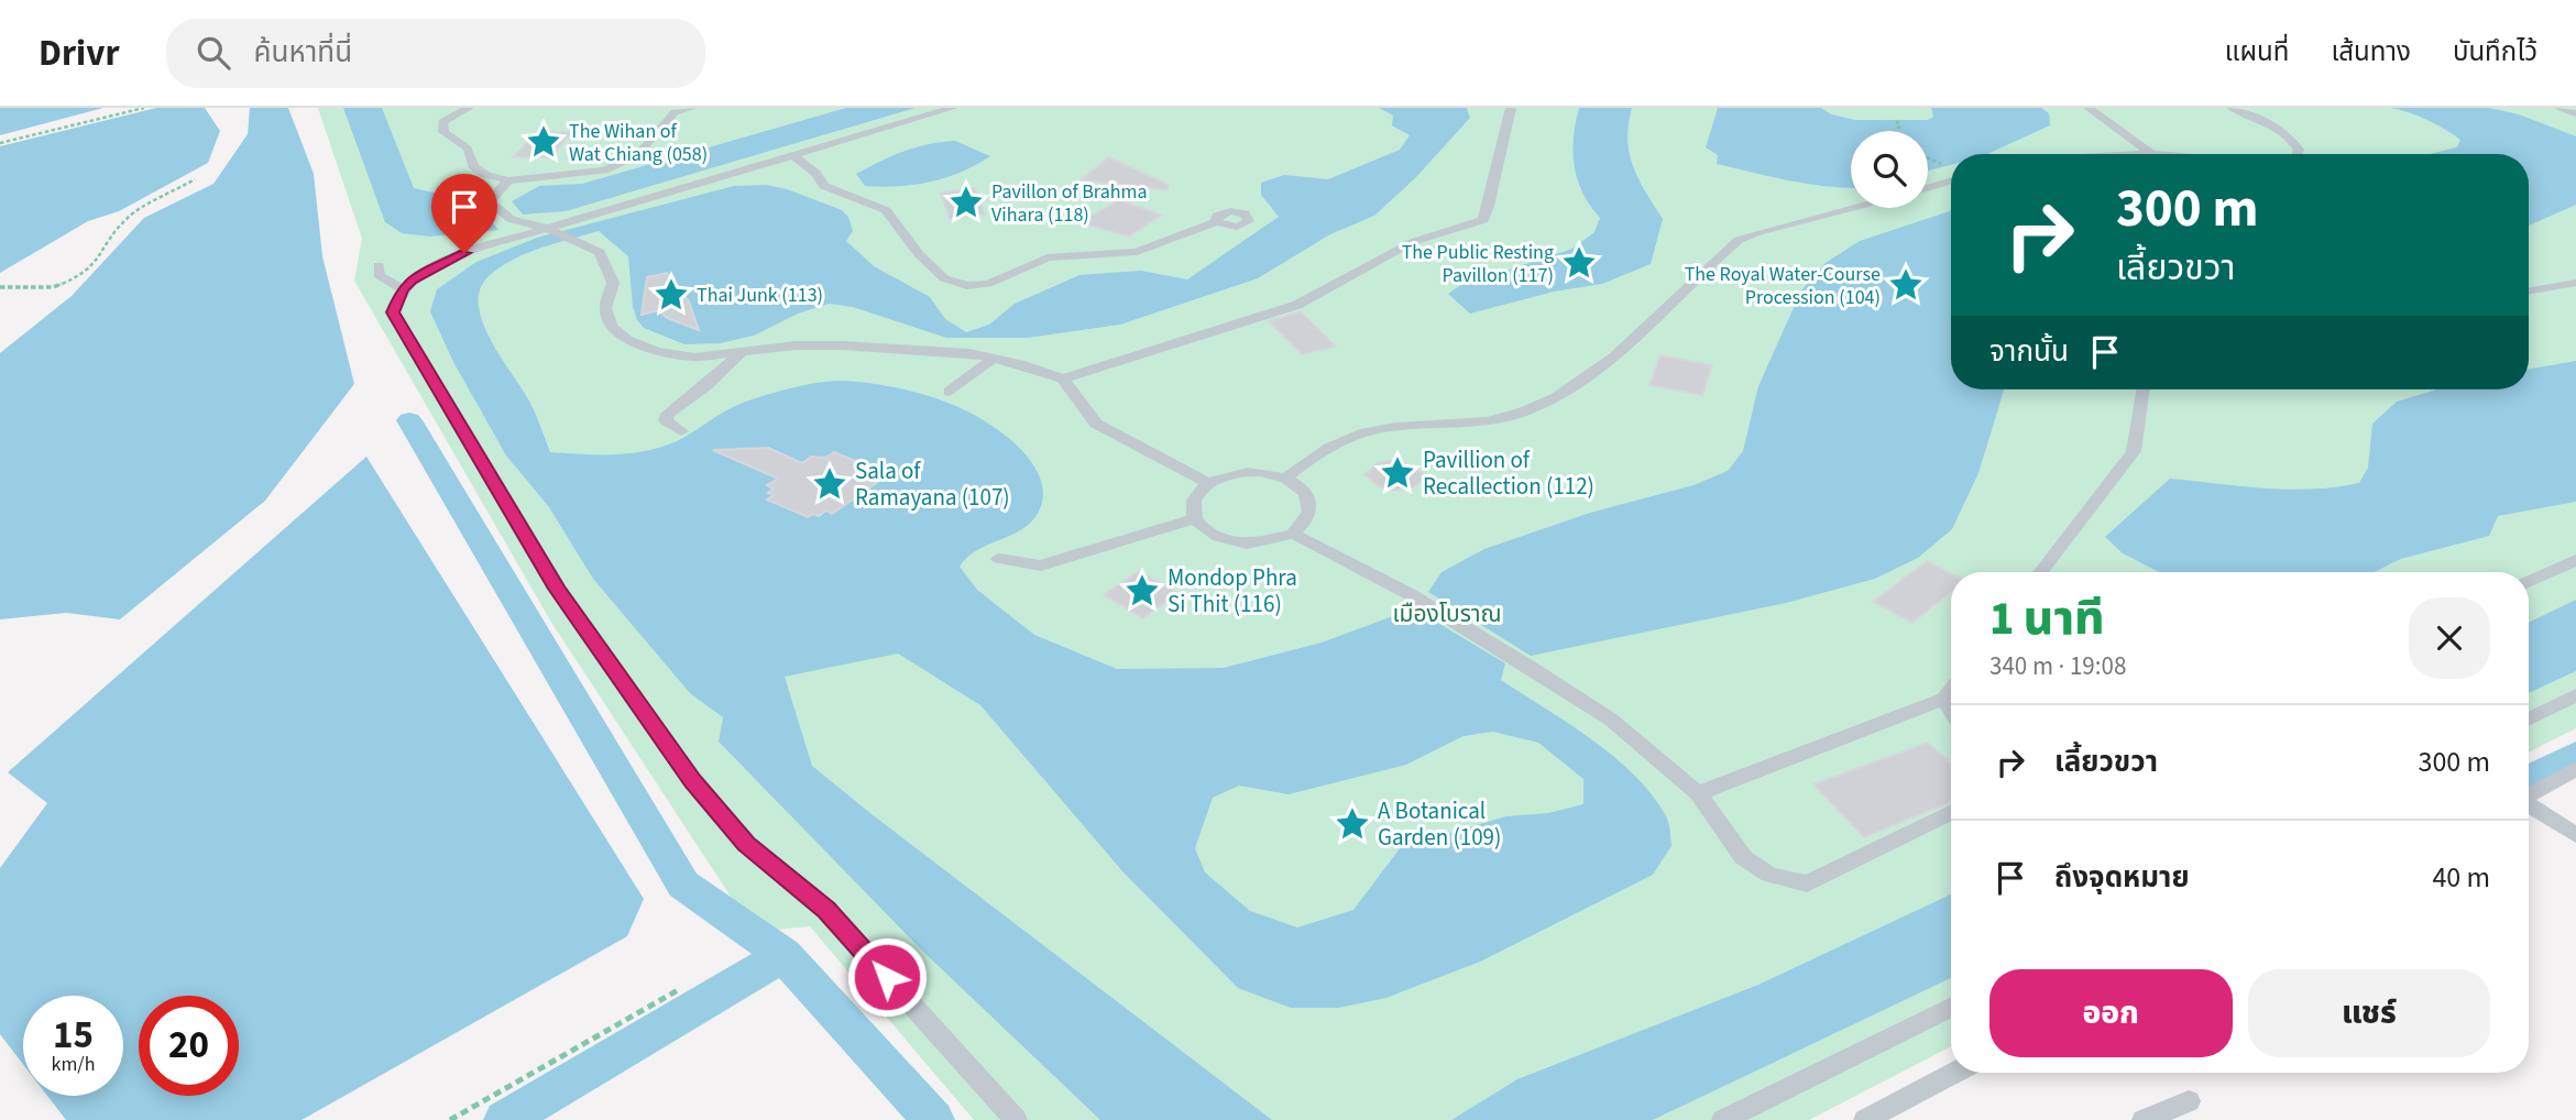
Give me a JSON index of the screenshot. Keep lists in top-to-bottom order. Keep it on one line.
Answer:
{"parks":["เมืองโบราณ"],"places":{"place":["The Wihan of Wat Chiang (058)","Pavillon of Brahma Vihara (118)","The Public Resting Pavillon (117)","The Royal Water-Course Procession (104)","Thai Junk (113)","Pavillion of Recallection (112)","Sala of Ramayana (107)","Mondop Phra Si Thit (116)","A Botanical Garden (109)"]},"page":{"header":"Drivr","search":"ค้นหาที่นี่","nav":["แผนที่","เส้นทาง","บันทึกไว้"],"turn":["300 m","เลี้ยวขวา"],"then":"จากนั้น","heading":["1 นาที","340 m · 19:08"],"list":[{"name":"เลี้ยวขวา","value":"300 m"},{"name":"ถึงจุดหมาย","value":"40 m"}],"buttons":["ออก","แชร์"],"speed":"15 km/h","limit":"20"}}
